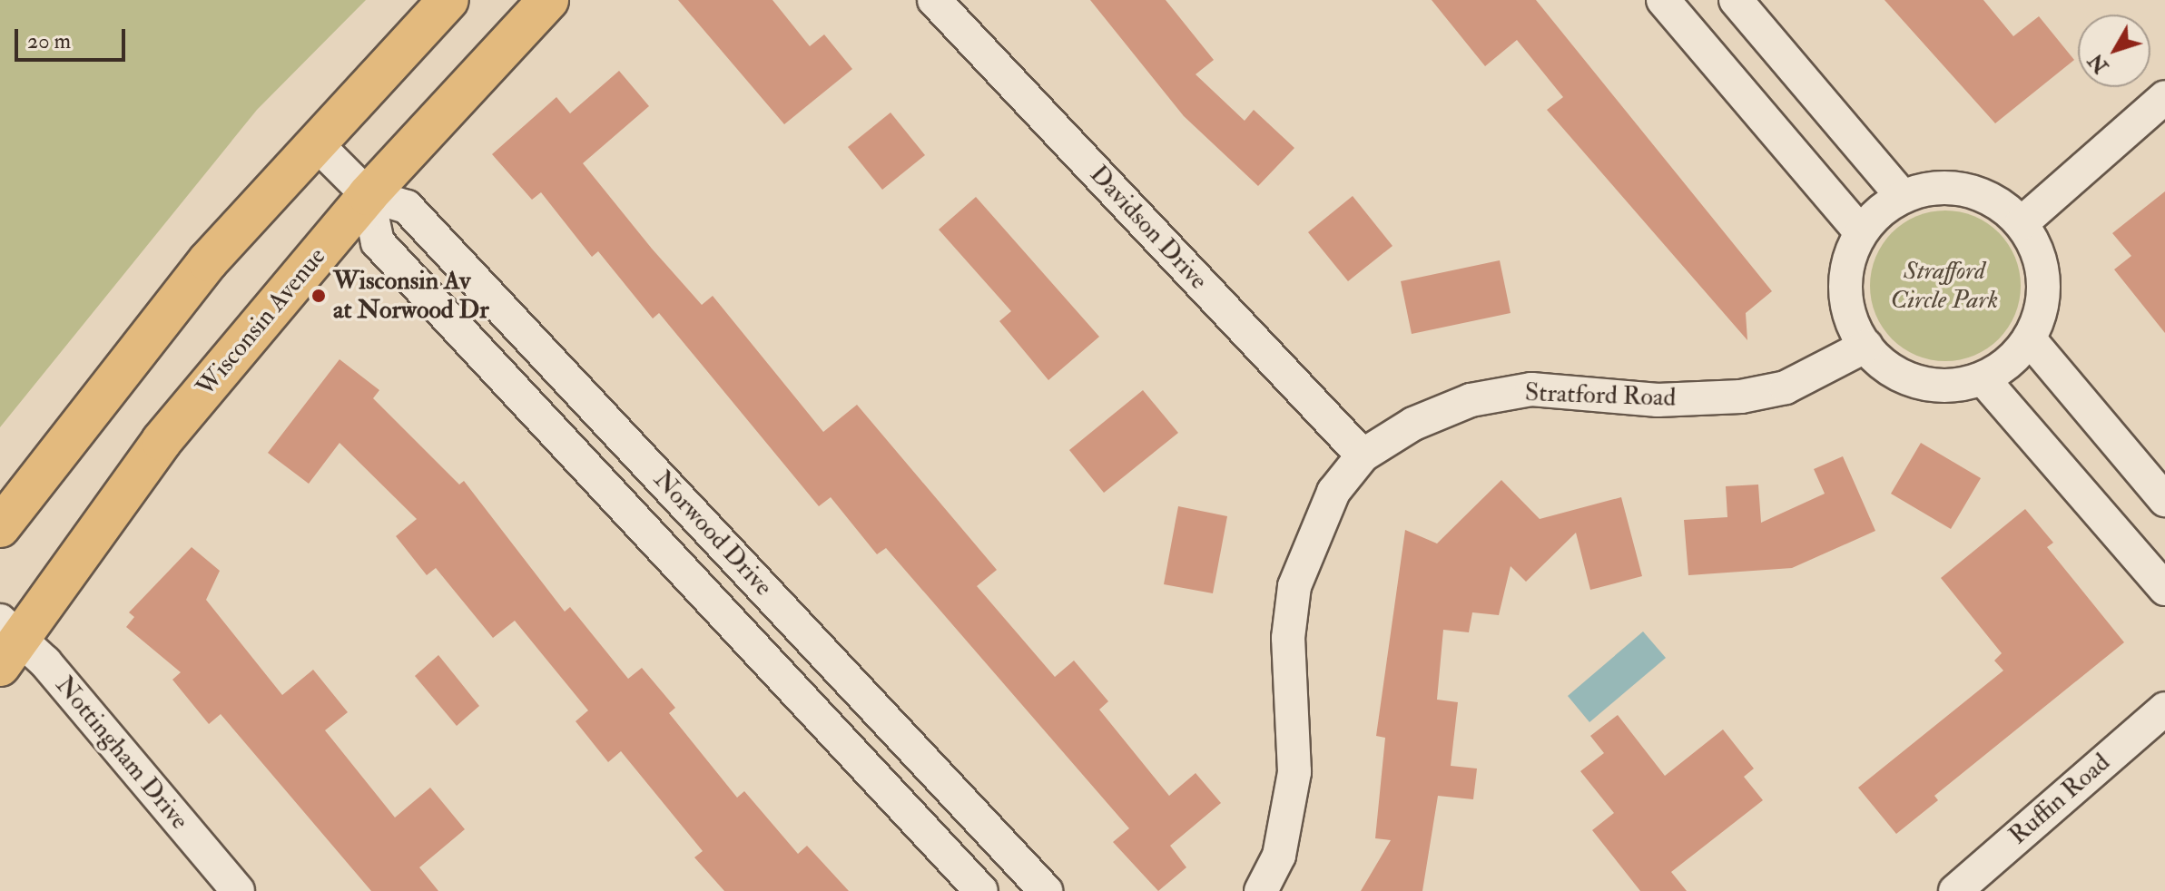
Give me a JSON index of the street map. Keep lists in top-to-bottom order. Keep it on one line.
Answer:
{"streets":{"main road":["Wisconsin Avenue"],"street":["Davidson Drive","Stratford Road","Norwood Drive","Nottingham Drive","Ruffin Road"]},"crossings":[["Davidson Drive","Stratford Road"],["Wisconsin Avenue","Norwood Drive"],["Wisconsin Avenue","Nottingham Drive"]],"parks":["Strafford Circle Park"],"places":["Wisconsin Av at Norwood Dr"],"scale_bar":"20 m","north":"bottom left"}
